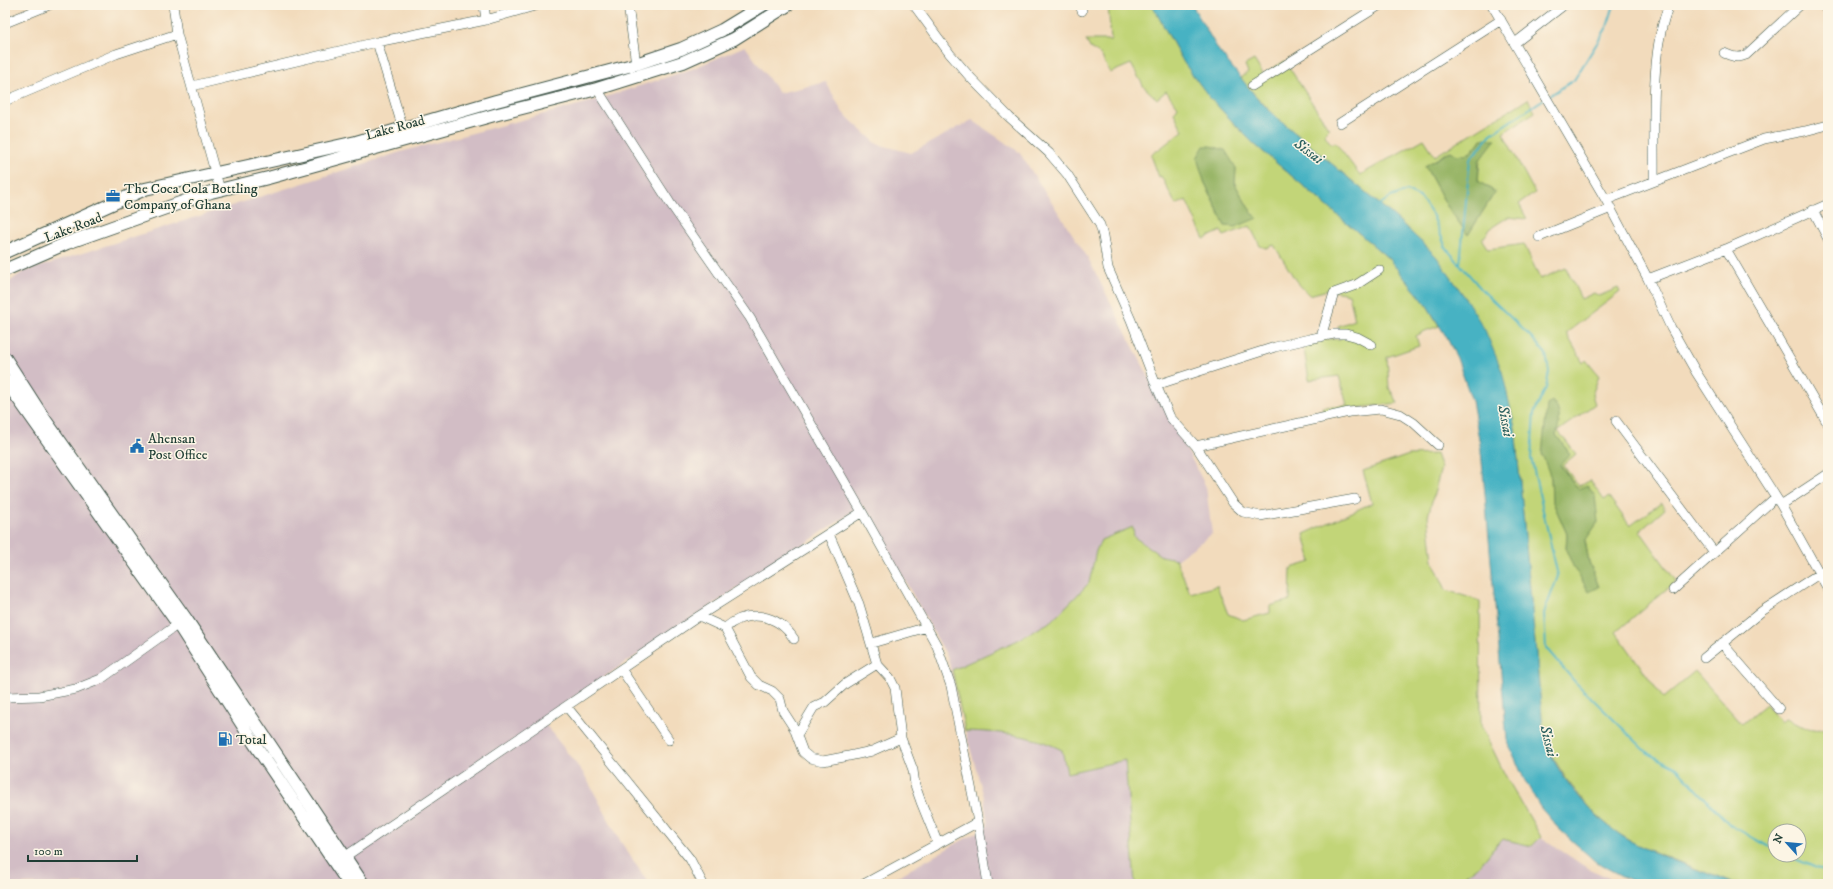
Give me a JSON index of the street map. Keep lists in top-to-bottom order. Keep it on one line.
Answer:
{"streets":{"main road":["Lake Road"]},"water":["Sissai"],"places":{"office":["The Coca Cola Bottling Company of Ghana"],"public building":["Ahensan Post Office"],"fuel station":["Total"]},"scale_bar":"100 m","north":"top left"}
